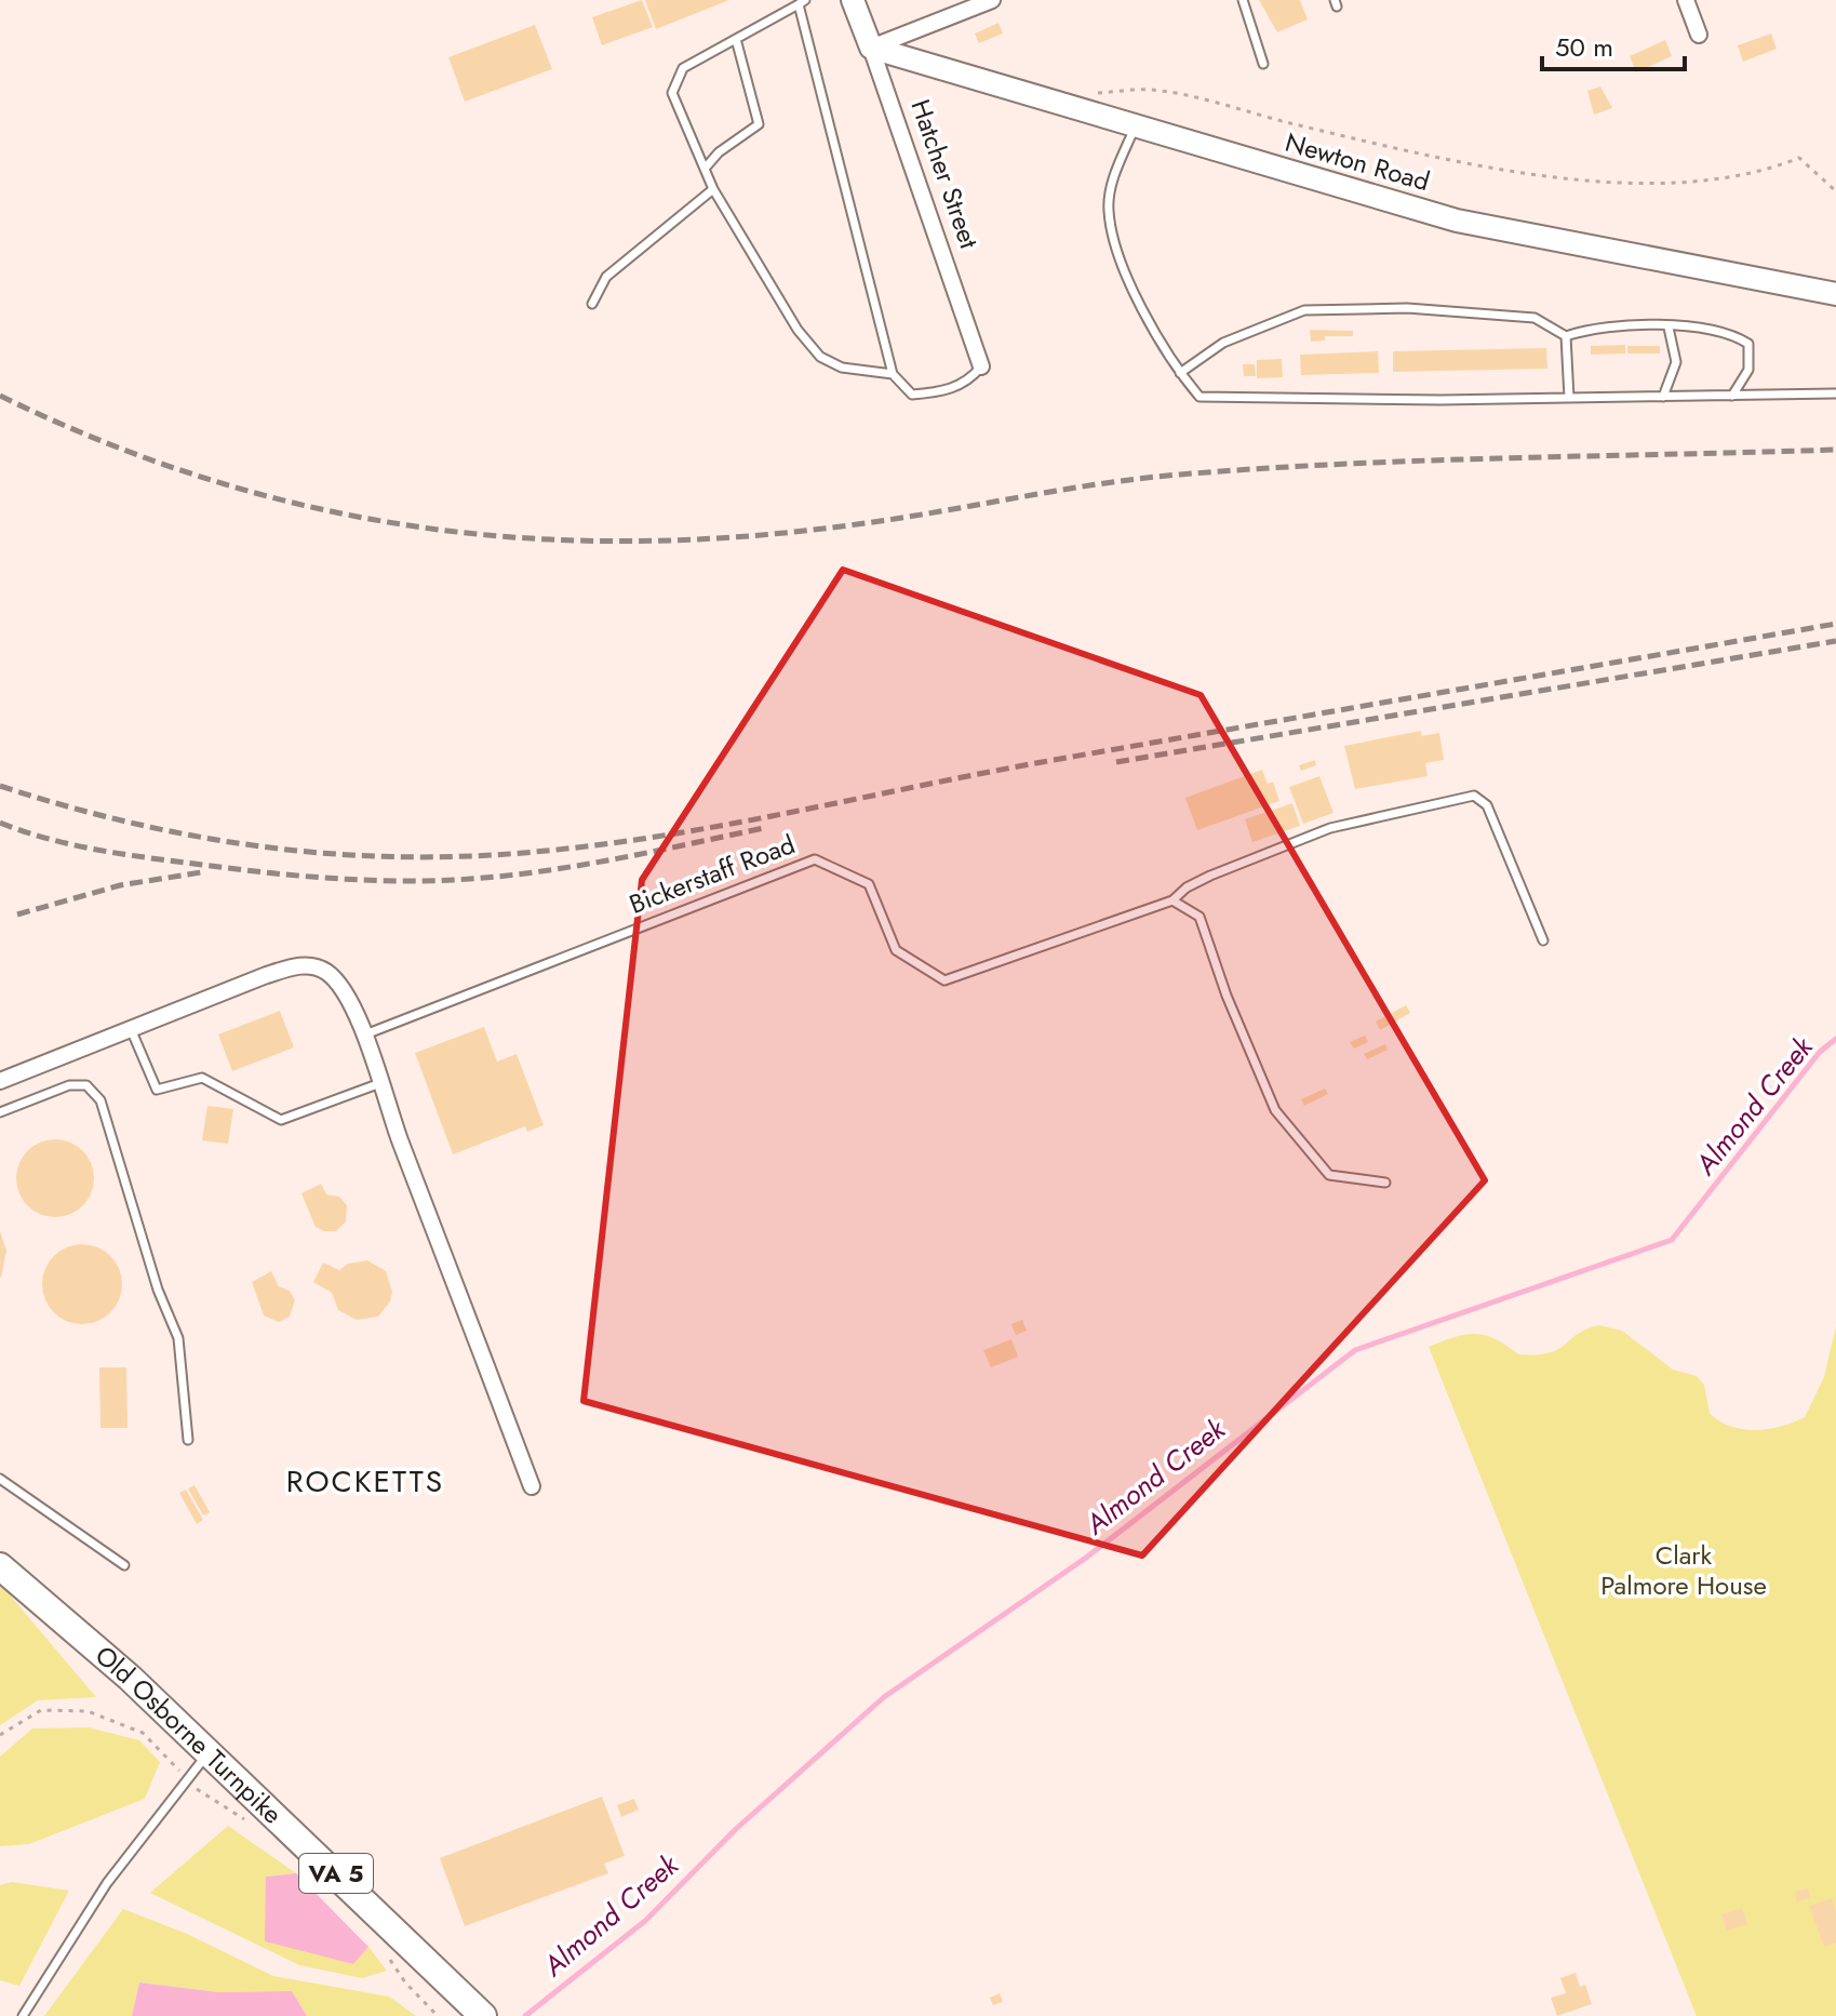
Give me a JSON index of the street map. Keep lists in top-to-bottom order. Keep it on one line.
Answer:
{"streets":{"main road":["Old Osborne Turnpike","VA 5"],"street":["Newton Road","Hatcher Street"],"lane":["Bickerstaff Road"]},"crossings":[["Newton Road","Hatcher Street"]],"districts":["ROCKETTS"],"water":["Almond Creek"],"parks":["Clark Palmore House"],"scale_bar":"50 m"}
